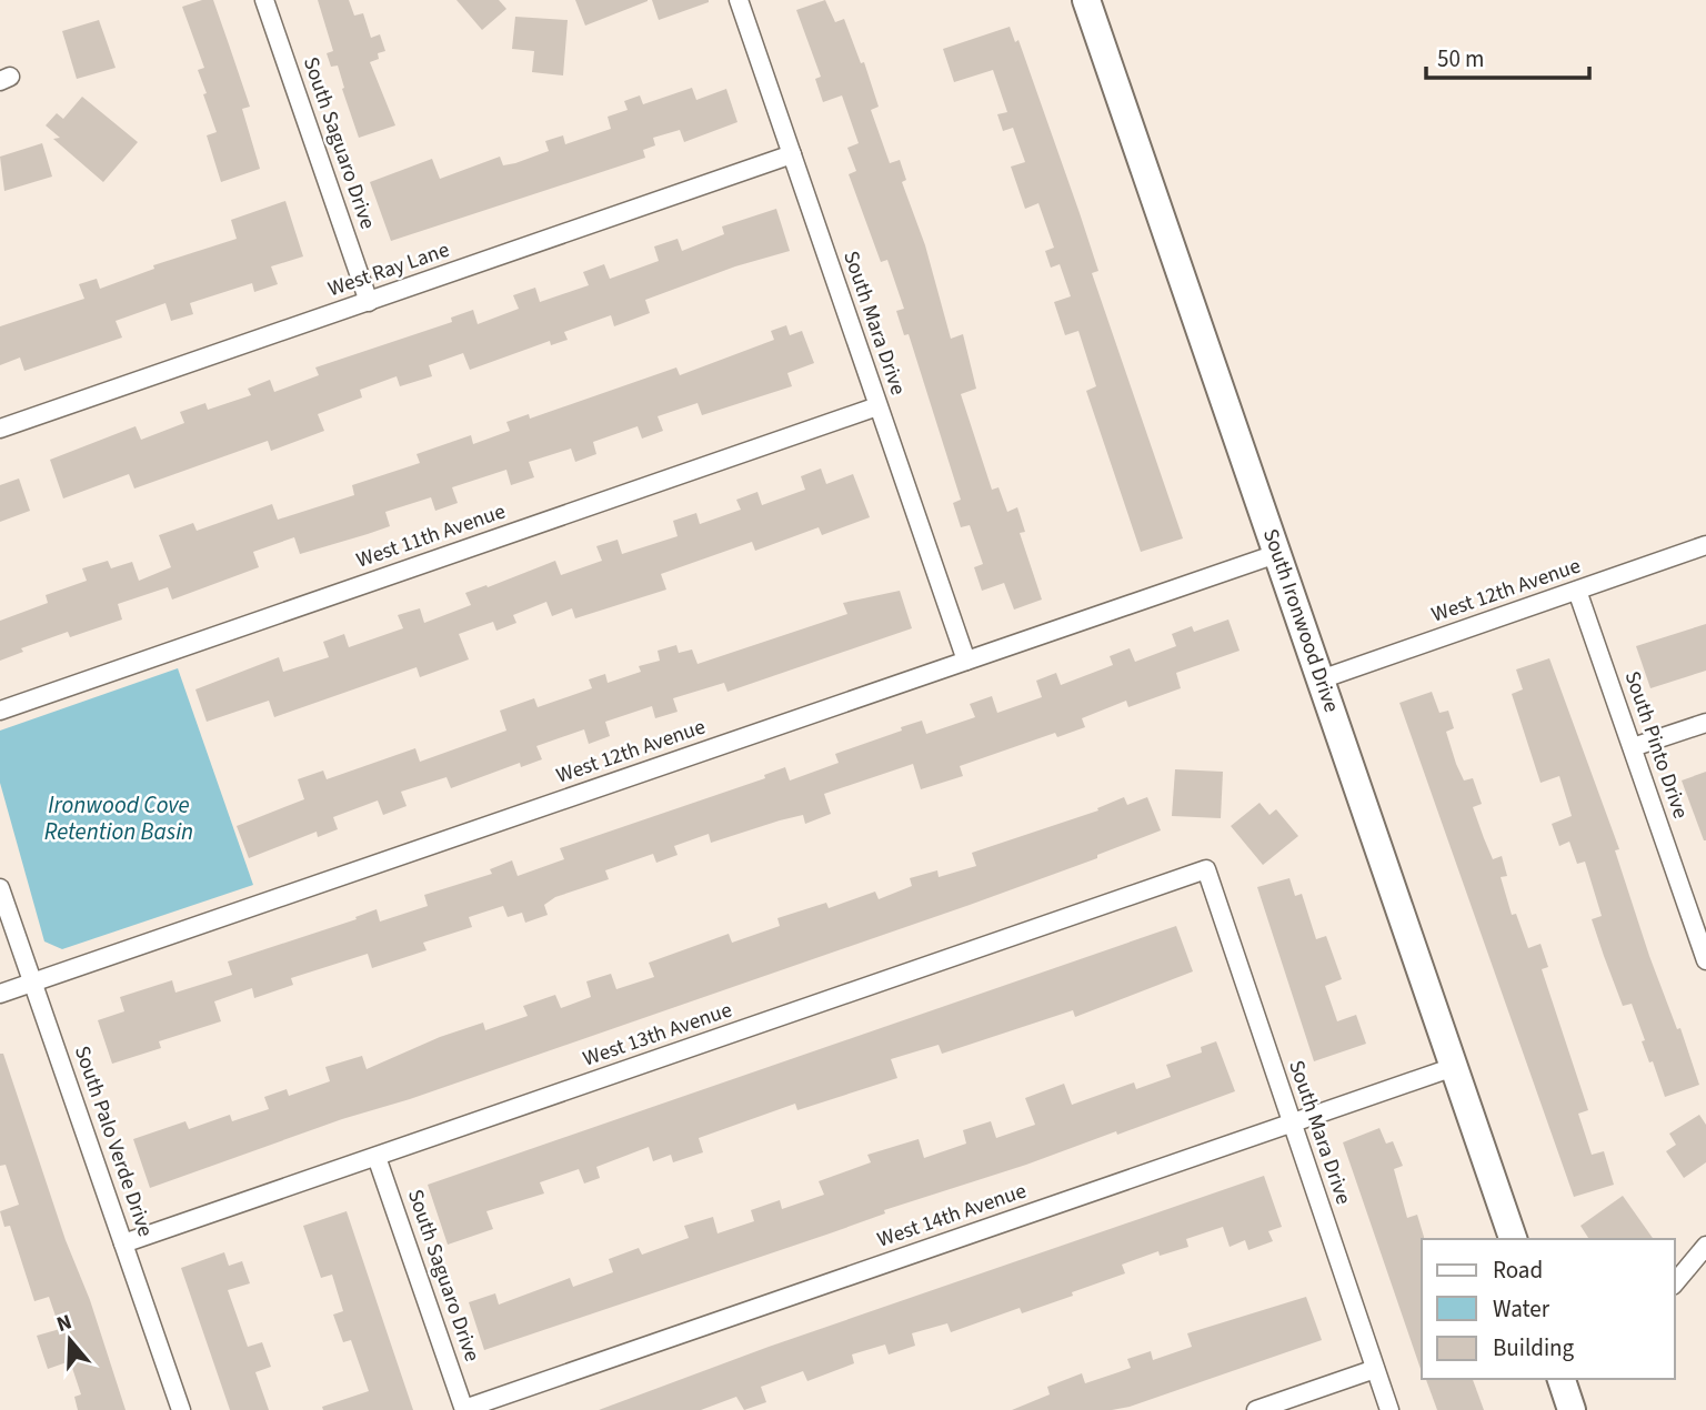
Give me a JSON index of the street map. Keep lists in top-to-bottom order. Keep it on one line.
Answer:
{"streets":{"main road":["South Ironwood Drive"],"street":["South Saguaro Drive","West Ray Lane","South Mara Drive","West 11th Avenue","West 12th Avenue","South Pinto Drive","West 13th Avenue","South Palo Verde Drive","West 14th Avenue"]},"crossings":[["South Saguaro Drive","West Ray Lane"],["South Saguaro Drive","West 13th Avenue"],["South Saguaro Drive","West 14th Avenue"],["West Ray Lane","South Mara Drive"],["South Mara Drive","West 11th Avenue"],["South Mara Drive","West 12th Avenue"],["South Mara Drive","West 13th Avenue"],["South Mara Drive","West 14th Avenue"],["West 12th Avenue","South Ironwood Drive"],["West 12th Avenue","South Pinto Drive"],["West 12th Avenue","South Palo Verde Drive"],["South Ironwood Drive","West 14th Avenue"],["West 13th Avenue","South Palo Verde Drive"]],"water":["Ironwood Cove Retention Basin"],"legend":["Road","Water","Building"],"scale_bar":"50 m","north":"top"}
